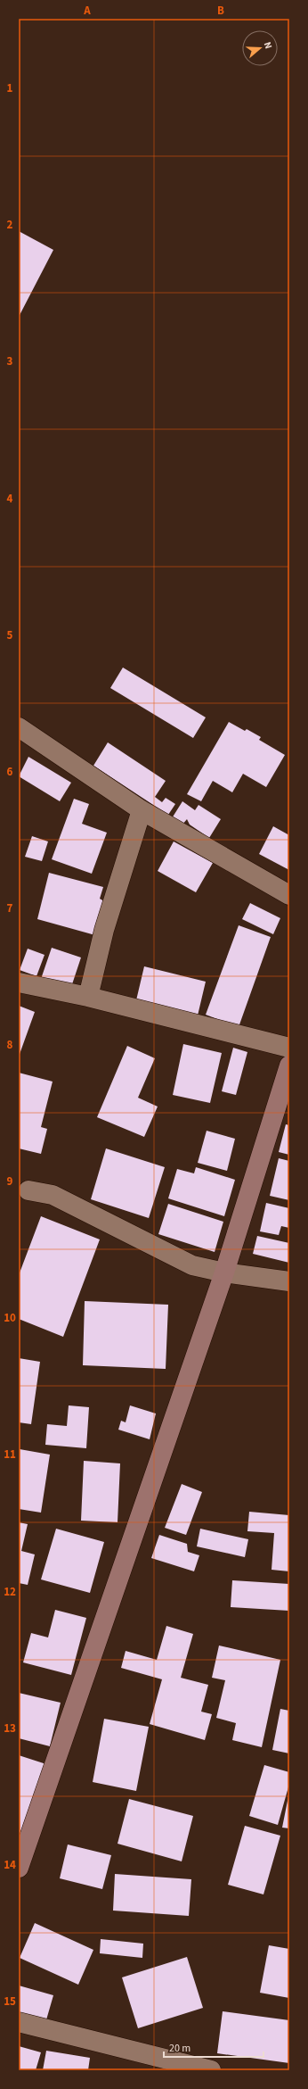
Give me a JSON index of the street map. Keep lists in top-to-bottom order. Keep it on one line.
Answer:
{"scale_bar":"20 m","north":"right","grid":{"columns":["A","B"],"rows":["1","2","3","4","5","6","7","8","9","10","11","12","13","14","15"]}}
